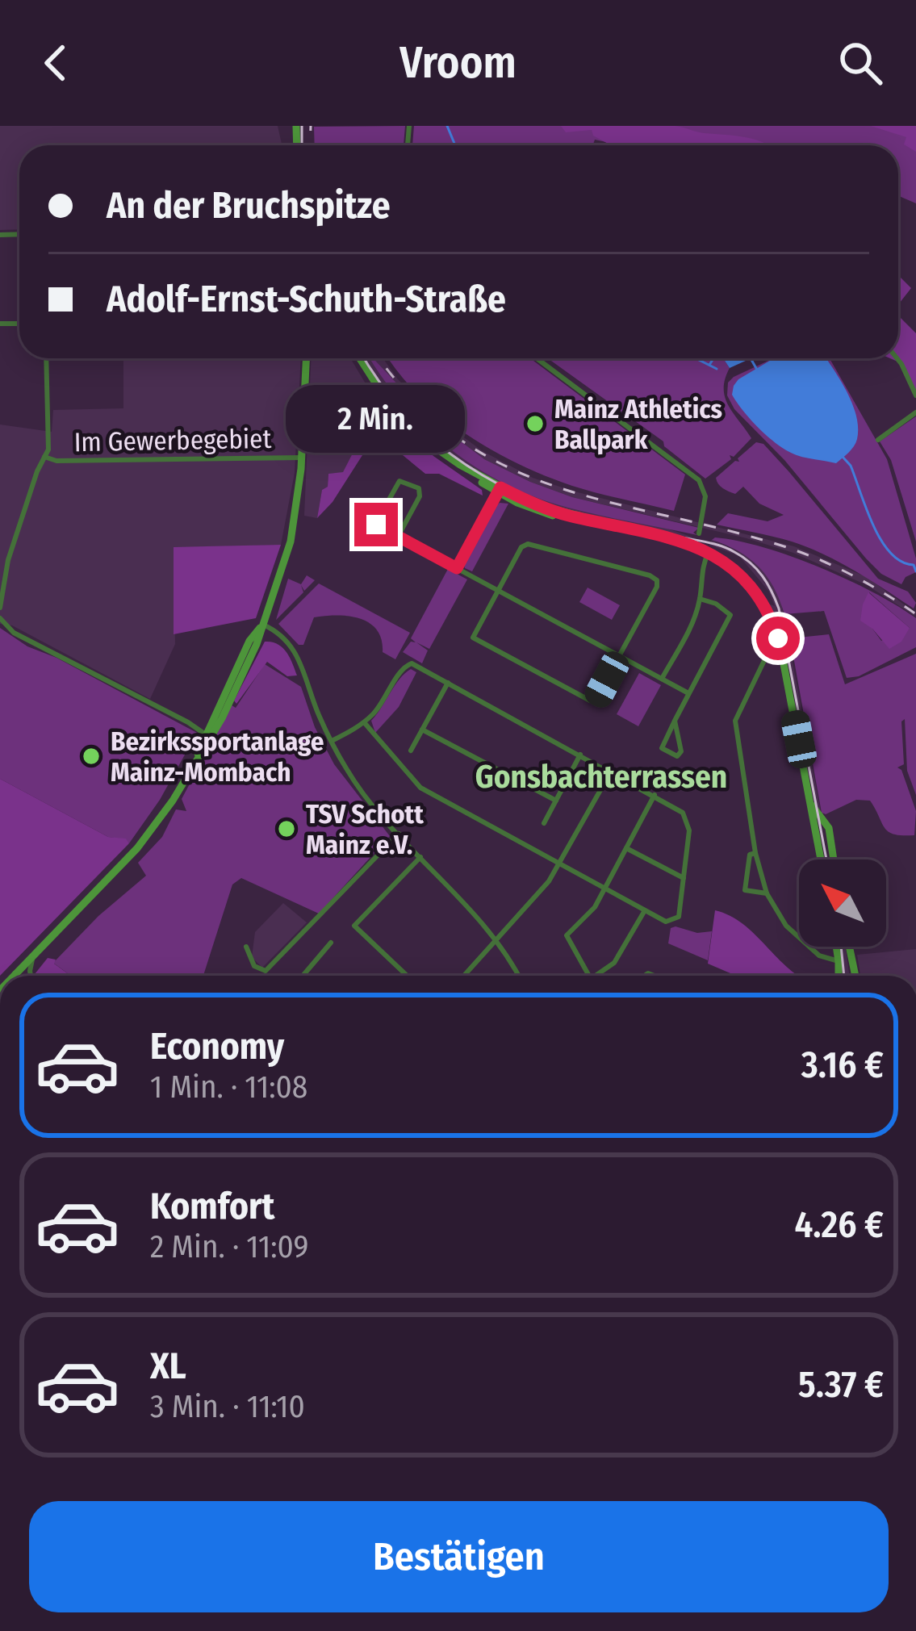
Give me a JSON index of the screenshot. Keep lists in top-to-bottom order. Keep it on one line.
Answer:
{"streets":{"street":["Im Gewerbegebiet"]},"districts":["Gonsbachterrassen"],"places":["Mainz Athletics Ballpark","Bezirkssportanlage Mainz-Mombach","TSV Schott Mainz e.V."],"north":"top left","page":{"header":"Vroom","banner":["An der Bruchspitze","Adolf-Ernst-Schuth-Straße"],"bubble":"2 Min.","list":[{"name":"Economy","note":"1 Min. · 11:08","value":"3.16 €"},{"name":"Komfort","note":"2 Min. · 11:09","value":"4.26 €"},{"name":"XL","note":"3 Min. · 11:10","value":"5.37 €"}],"buttons":"Bestätigen"}}
